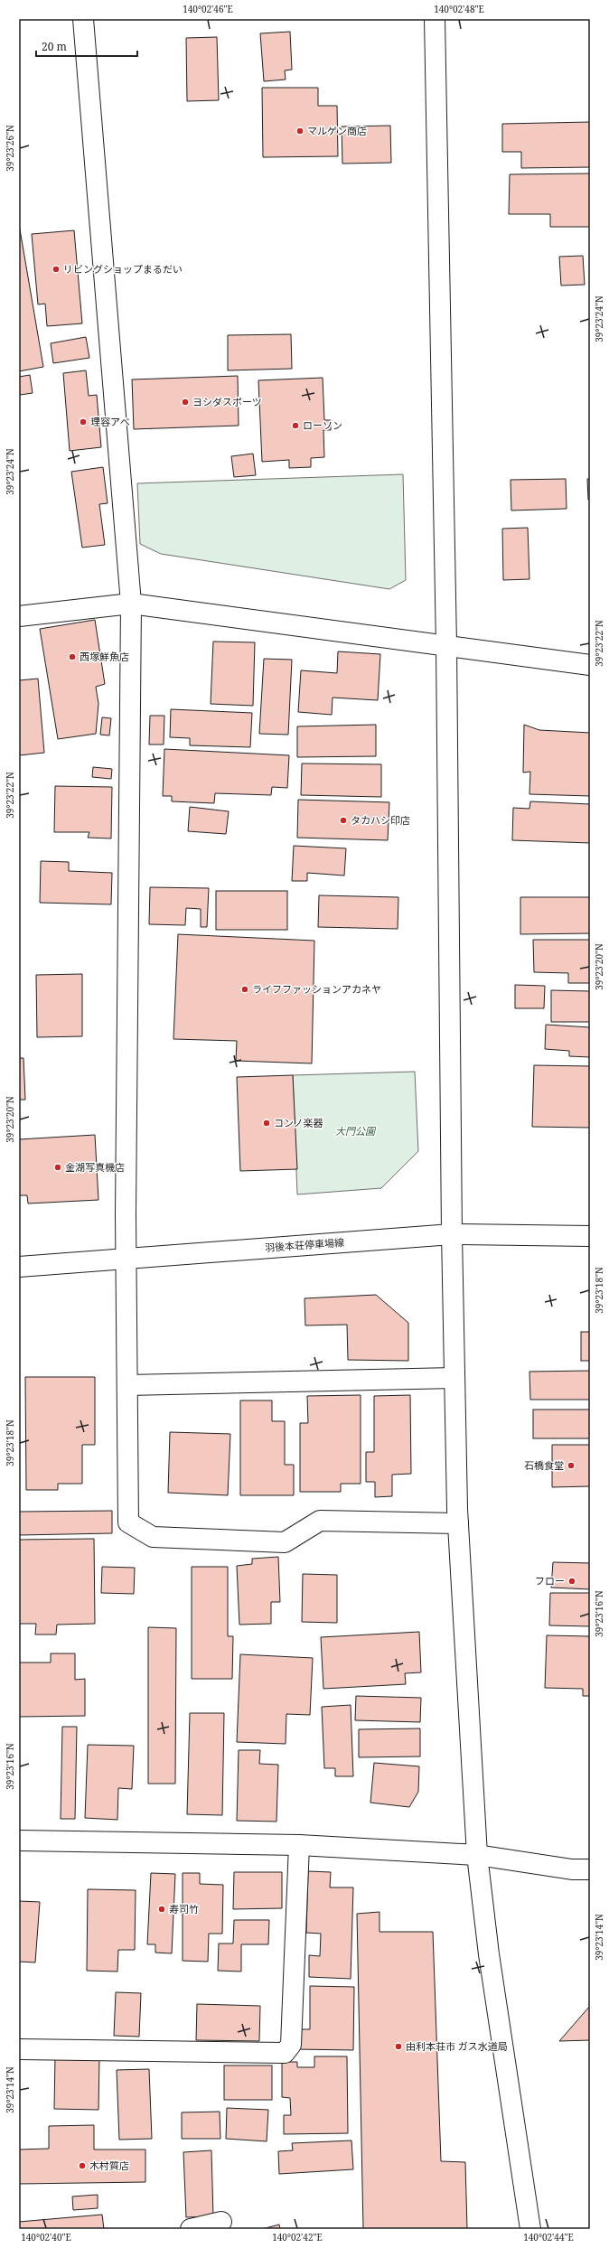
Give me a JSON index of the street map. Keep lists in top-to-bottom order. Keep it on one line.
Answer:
{"streets":{"street":["羽後本荘停車場線"]},"parks":["大門公園"],"places":["マルゲン商店","リビングショップまるだい","ヨシダスポーツ","理容アベ","ローソン","西塚鮮魚店","タカハシ印店","ライフファッションアカネヤ","コンノ楽器","金湖写真機店","石橋食堂","フロー","寿司竹","由利本荘市 ガス水道局","木村質店"],"scale_bar":"20 m","coordinates":["140°02'46\"E","140°02'48\"E","39°23'26\"N","39°23'24\"N","39°23'22\"N","39°23'20\"N","39°23'18\"N","39°23'16\"N","39°23'14\"N","140°02'40\"E","140°02'42\"E","140°02'44\"E"]}
